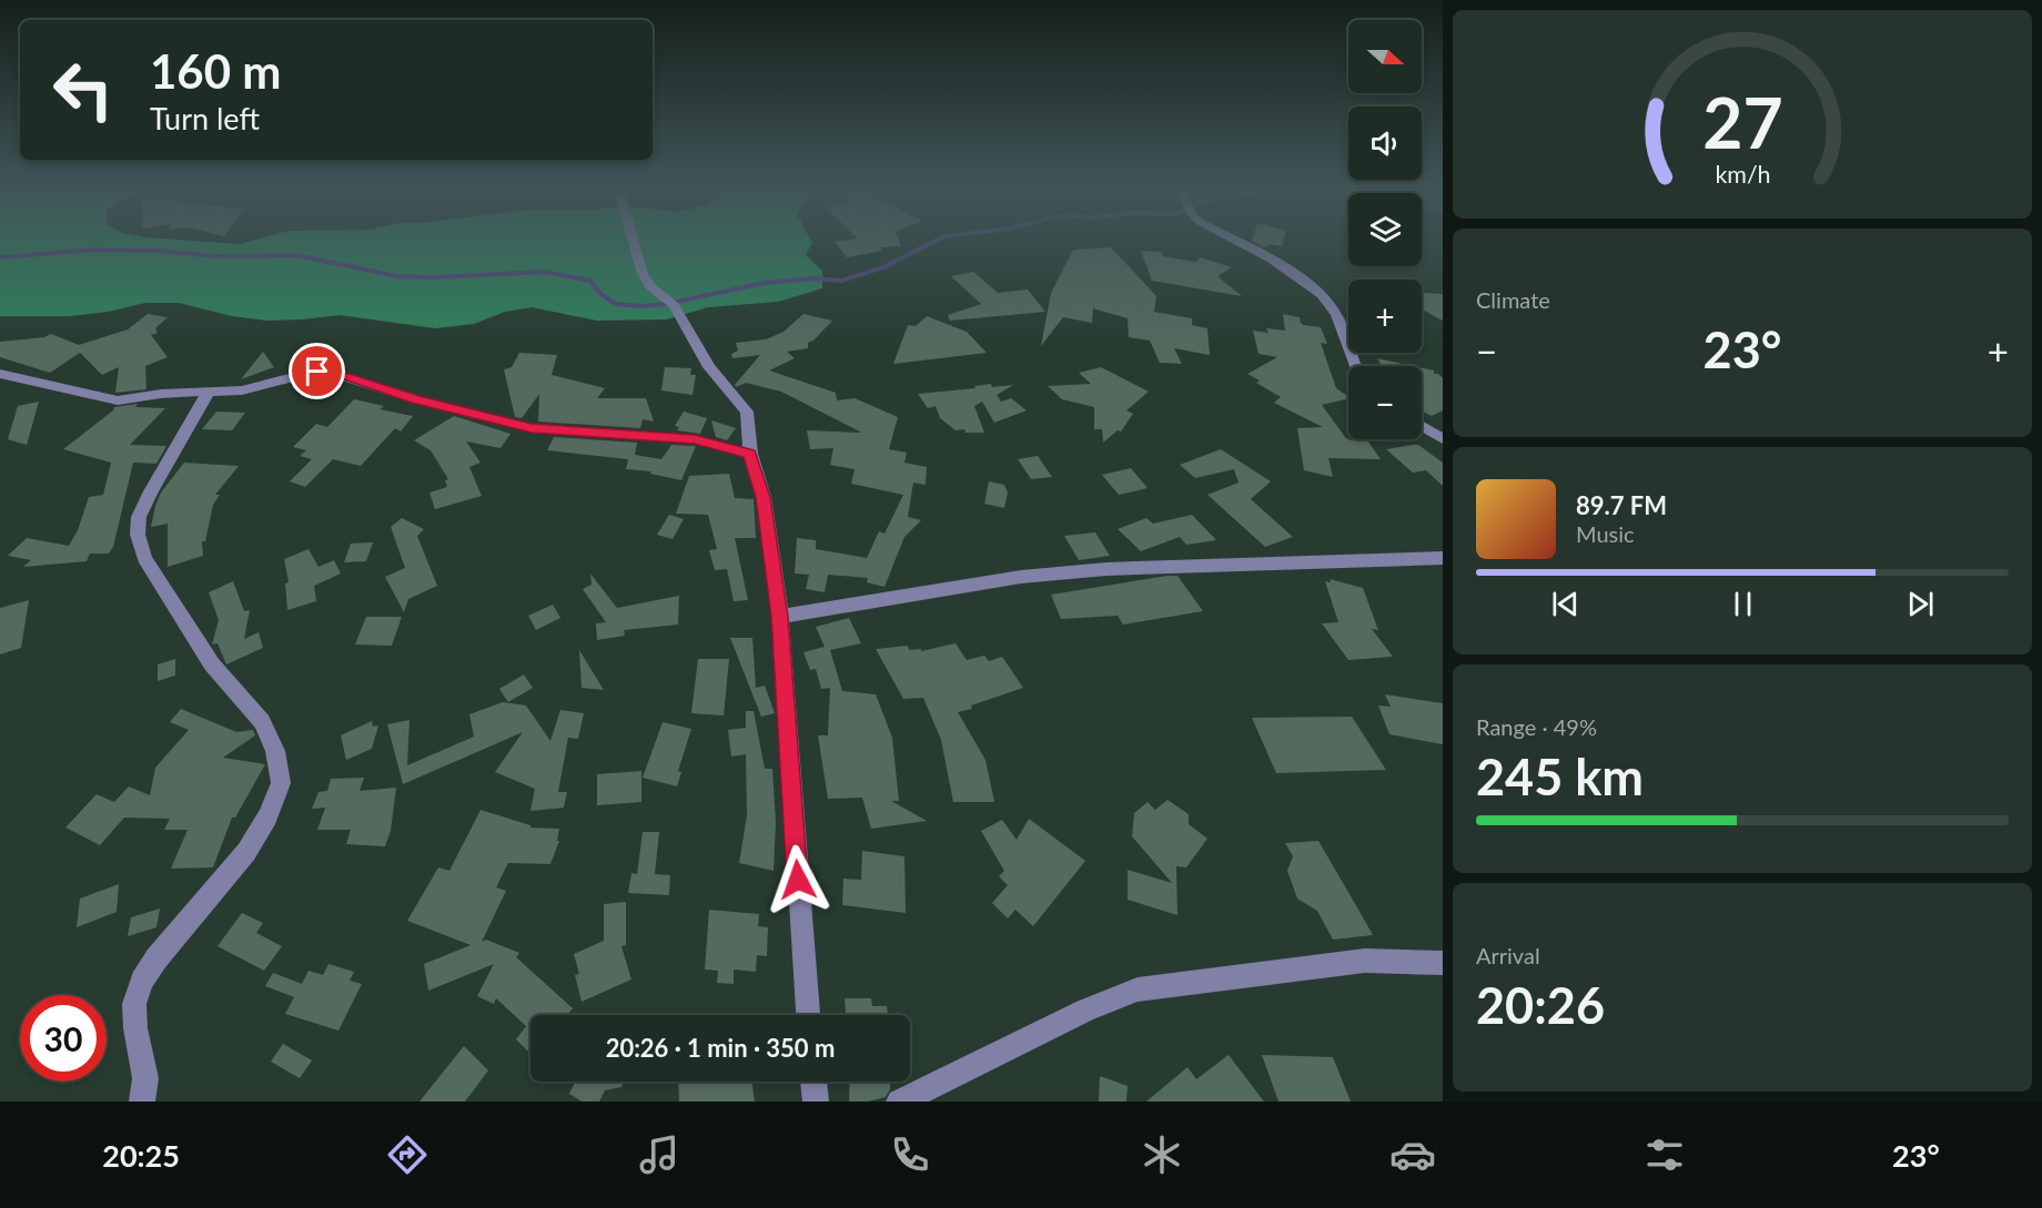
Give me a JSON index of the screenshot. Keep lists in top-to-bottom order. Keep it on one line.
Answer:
{"north":"right","page":{"map_buttons":["+","−"],"turn":["160 m","Turn left"],"tile":["Climate",["Range · 49%","245 km"],["Arrival","20:26"]],"heat":["−","23°","+"],"song":["89.7 FM","Music"],"limit":"30","trip":"20:26 · 1 min · 350 m","tabs":["20:25","23°"],"gauge":["27","km/h"]}}
